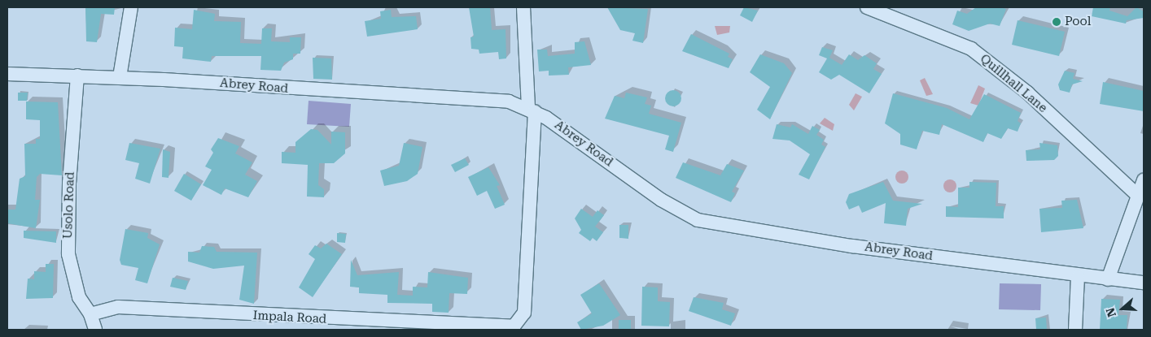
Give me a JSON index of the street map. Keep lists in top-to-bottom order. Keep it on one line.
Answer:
{"streets":{"street":["Quillhall Lane","Abrey Road","Usolo Road","Impala Road"]},"crossings":[["Abrey Road","Usolo Road"],["Abrey Road","Impala Road"],["Usolo Road","Impala Road"]],"places":["Pool"],"north":"left"}
